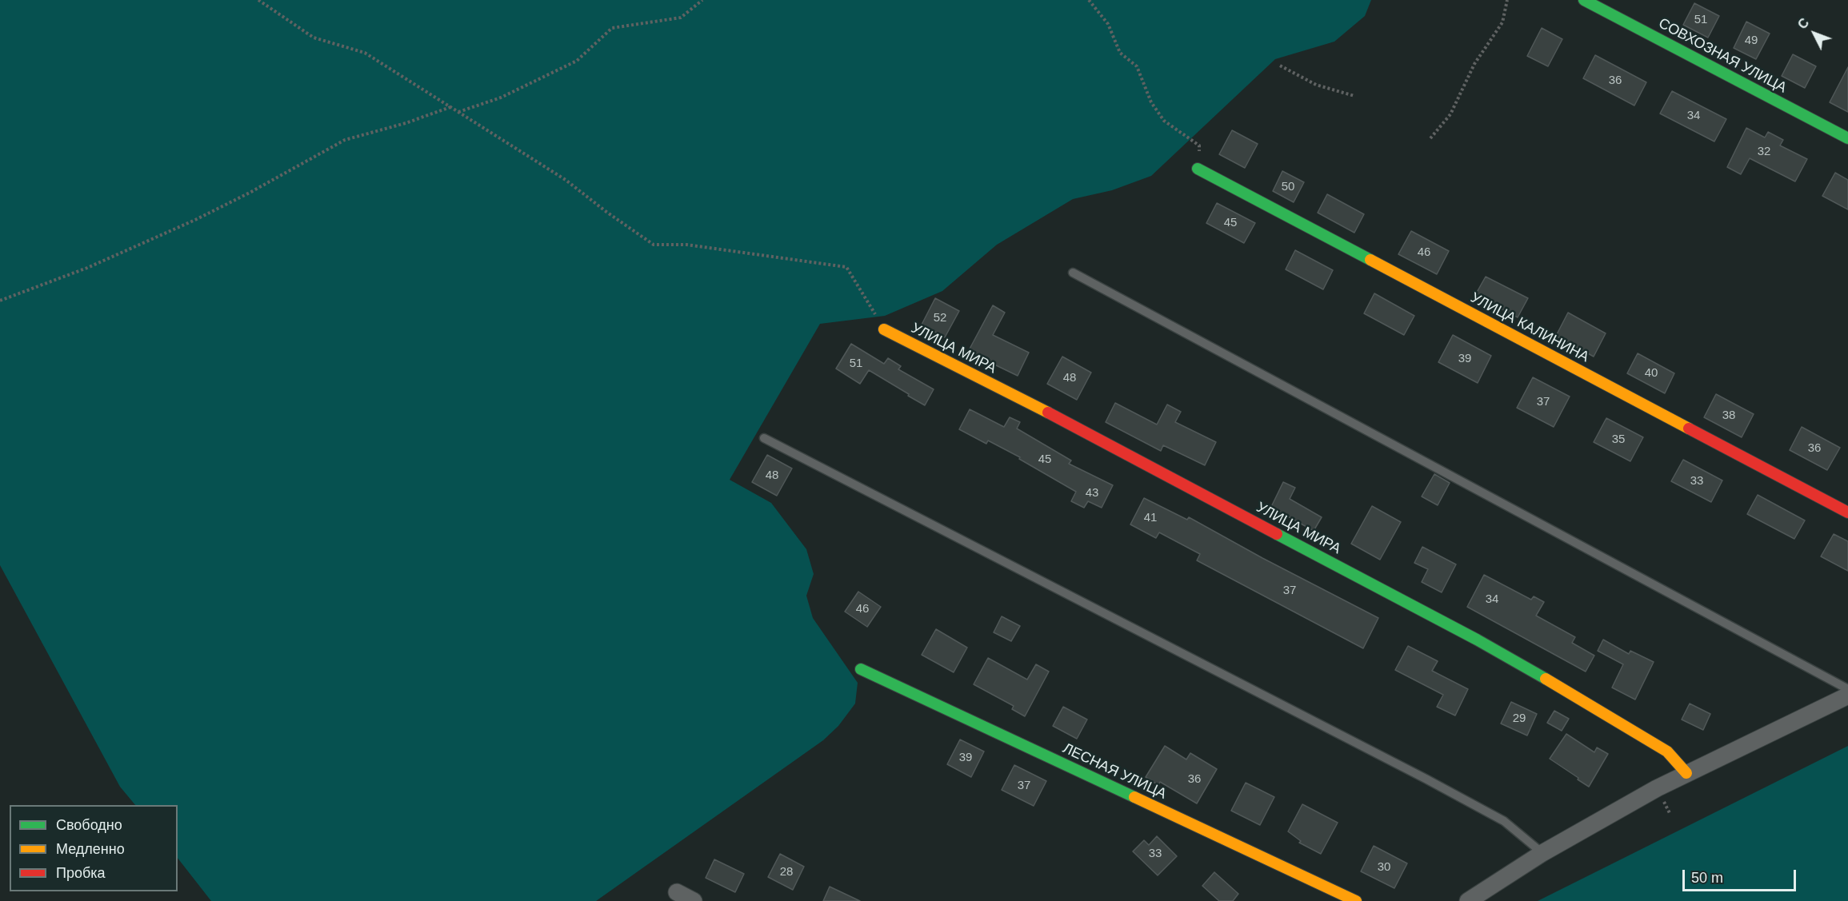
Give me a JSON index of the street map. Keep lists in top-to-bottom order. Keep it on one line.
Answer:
{"streets":{"street":["СОВХОЗНАЯ УЛИЦА","УЛИЦА КАЛИНИНА","УЛИЦА МИРА","ЛЕСНАЯ УЛИЦА"]},"house_numbers":["51","49","36","34","32","50","45","46","52","39","51","40","48","37","38","35","36","45","48","33","43","41","37","34","46","29","39","36","37","33","30","28"],"legend":["Свободно","Медленно","Пробка"],"scale_bar":"50 m","north":"top left"}
